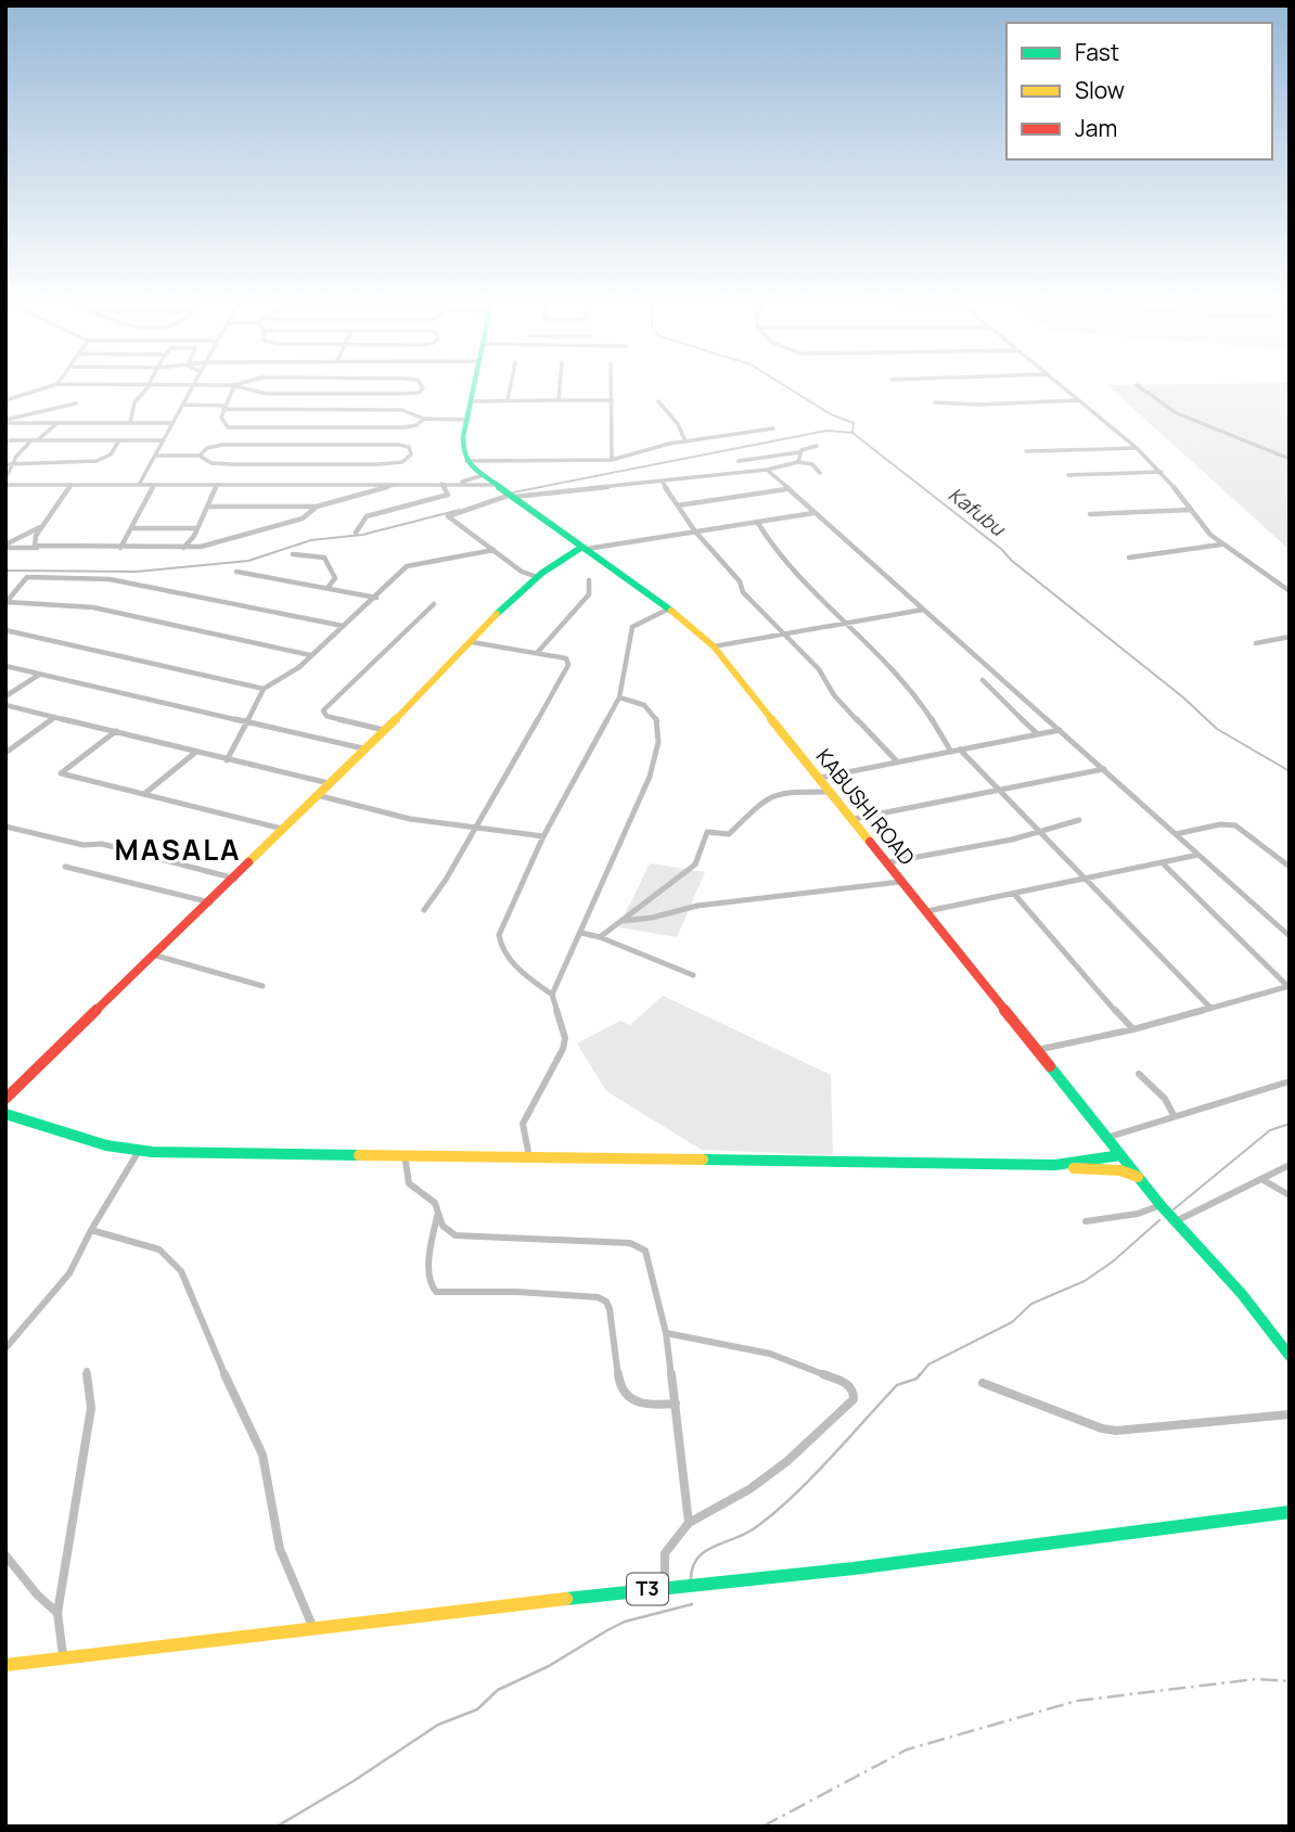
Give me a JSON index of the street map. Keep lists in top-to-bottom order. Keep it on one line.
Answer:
{"streets":{"main road":["KABUSHI ROAD","T3"]},"districts":["MASALA"],"water":["Kafubu"],"legend":["Fast","Slow","Jam"]}
